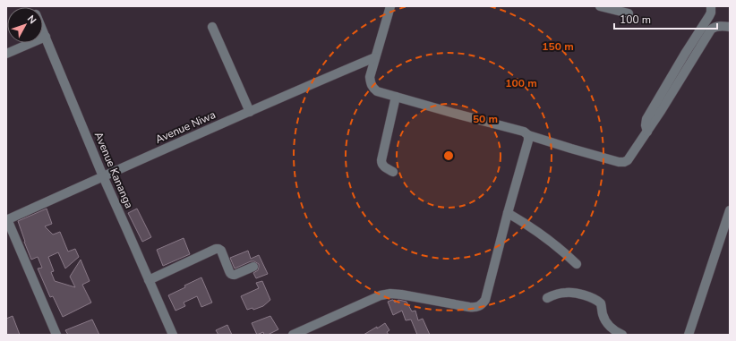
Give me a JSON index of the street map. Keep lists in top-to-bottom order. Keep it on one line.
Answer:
{"streets":{"street":["Avenue Niwa","Avenue Kananga"]},"crossings":[["Avenue Niwa","Avenue Kananga"]],"scale_bar":"100 m","north":"top right","rings":["150 m","100 m","50 m"]}
